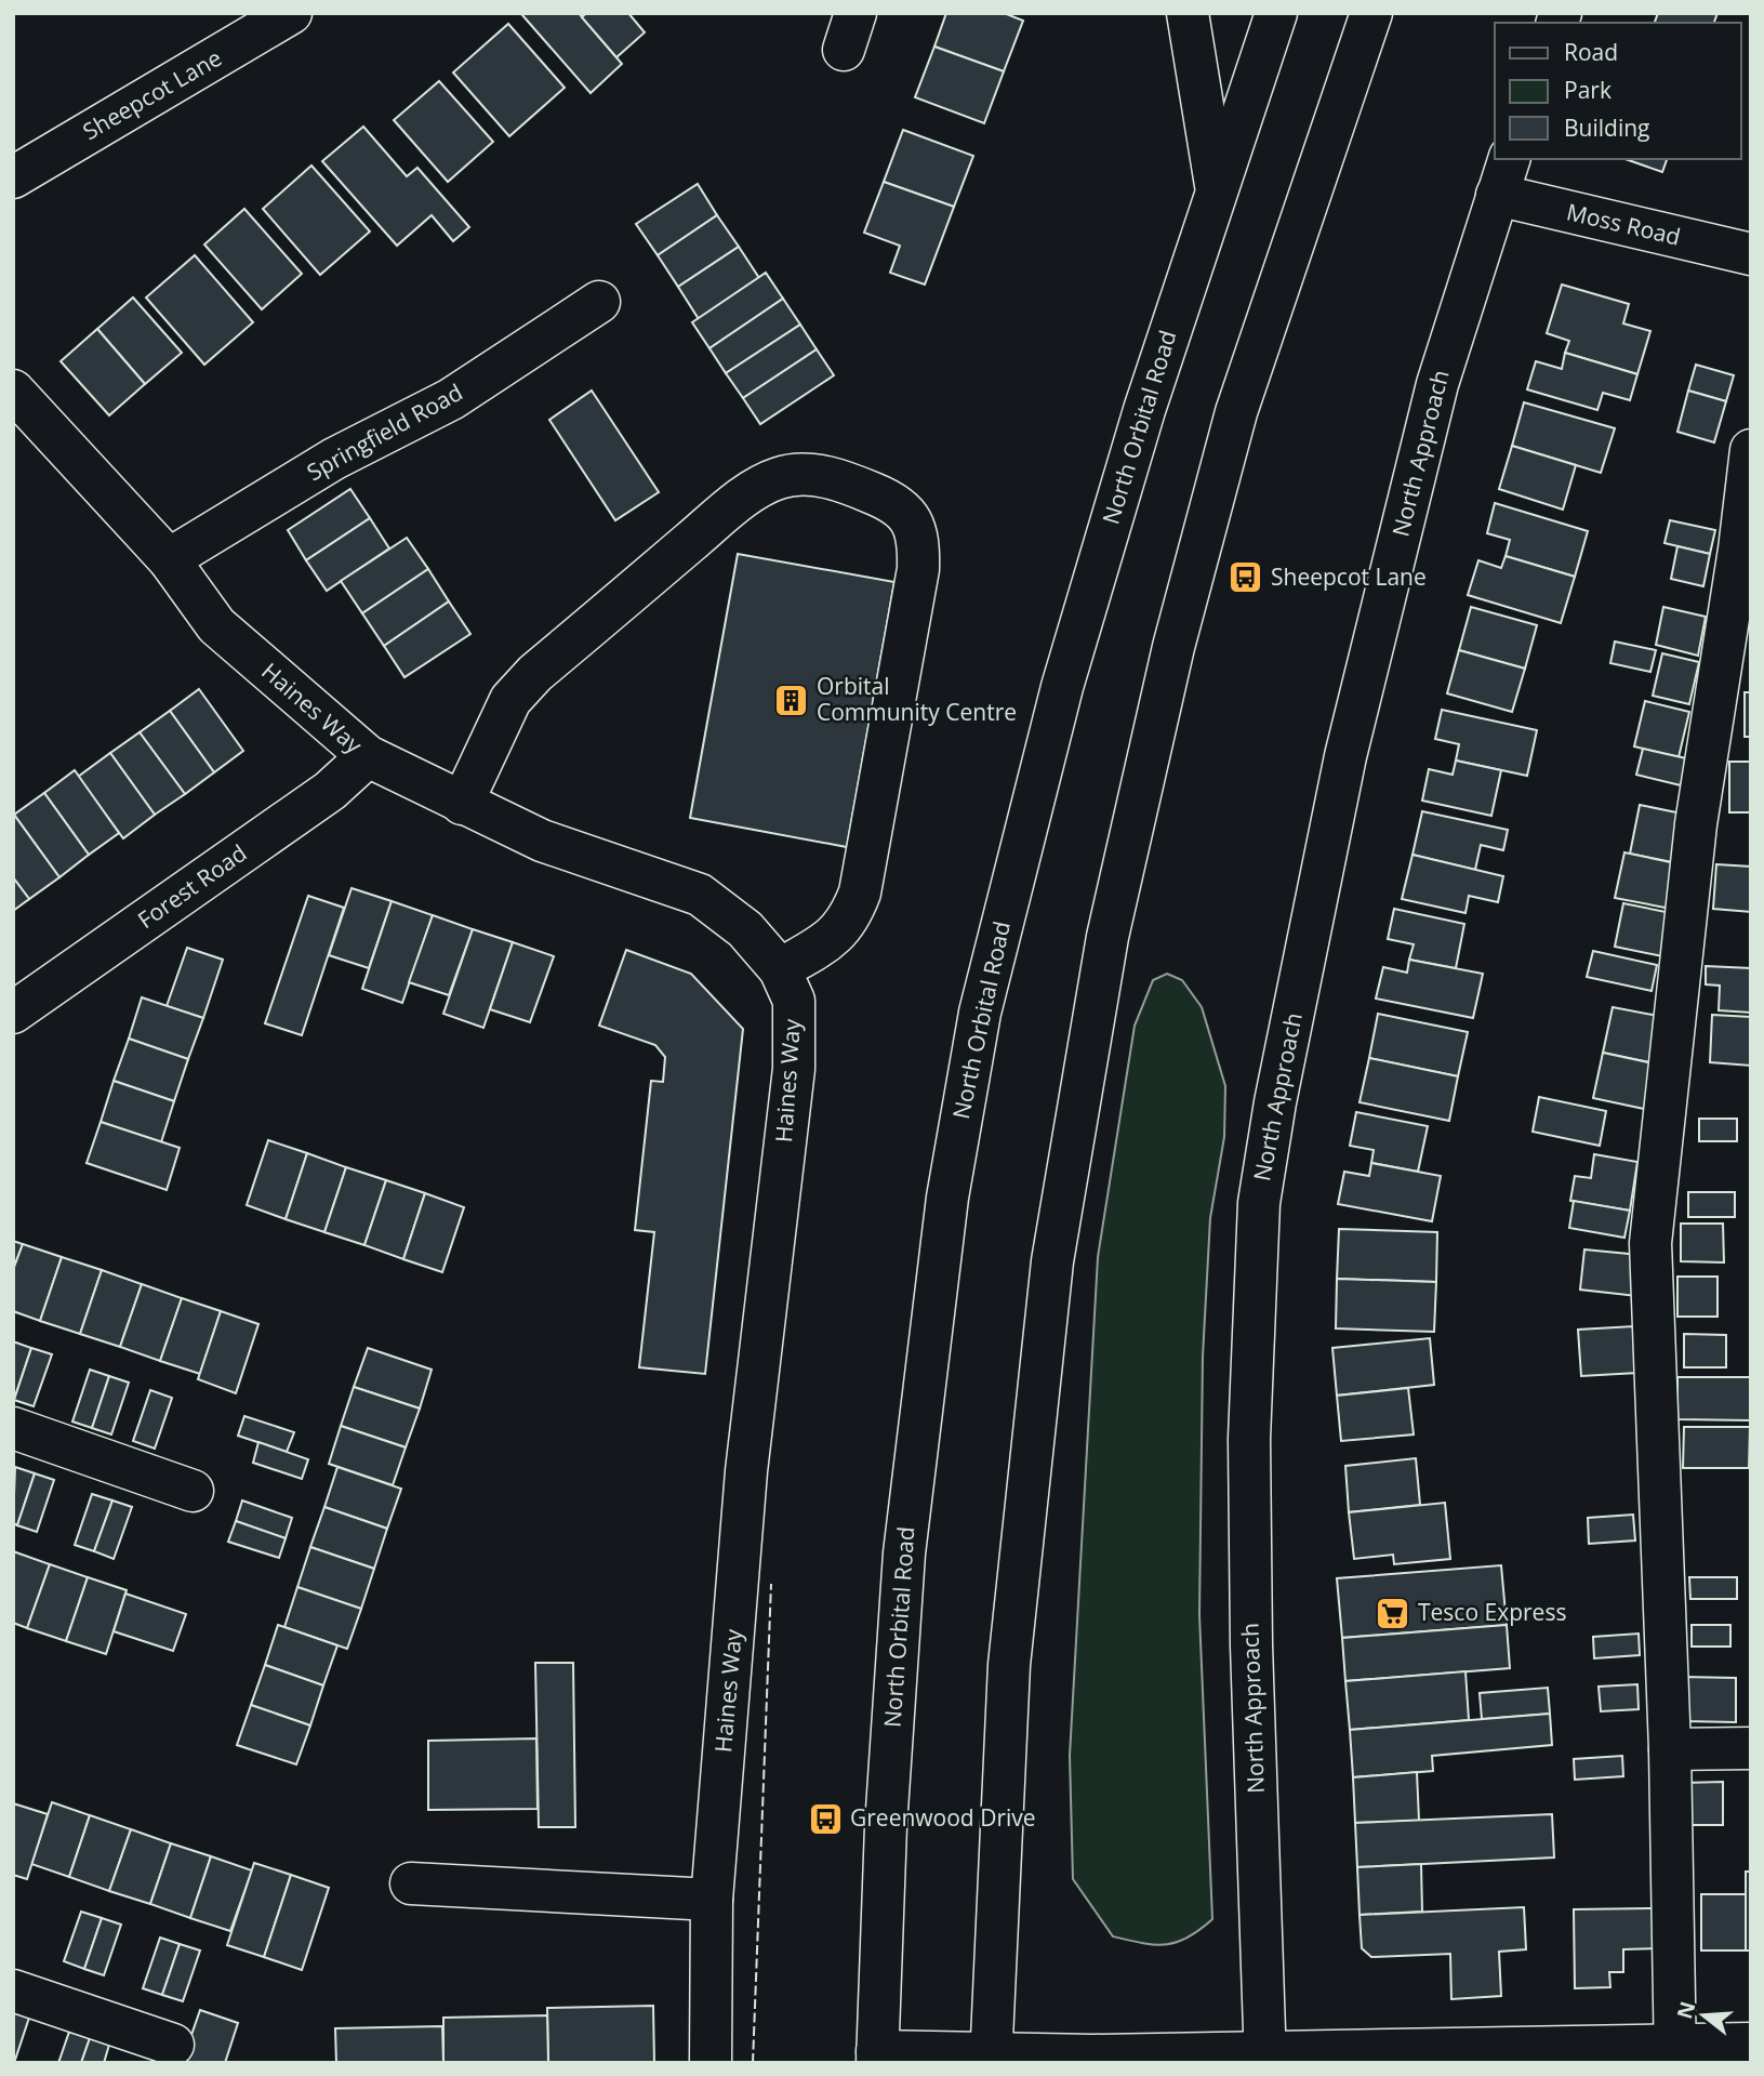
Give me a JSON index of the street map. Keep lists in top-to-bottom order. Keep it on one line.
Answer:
{"streets":{"main road":["Sheepcot Lane","Moss Road","North Orbital Road","Springfield Road","North Approach","Haines Way","Forest Road"]},"crossings":[["Moss Road","North Approach"],["Springfield Road","Haines Way"],["Haines Way","Forest Road"]],"places":{"bus stop":["Sheepcot Lane","Greenwood Drive"],"building":["Orbital Community Centre"],"supermarket":["Tesco Express"]},"legend":["Road","Park","Building"],"north":"left"}
